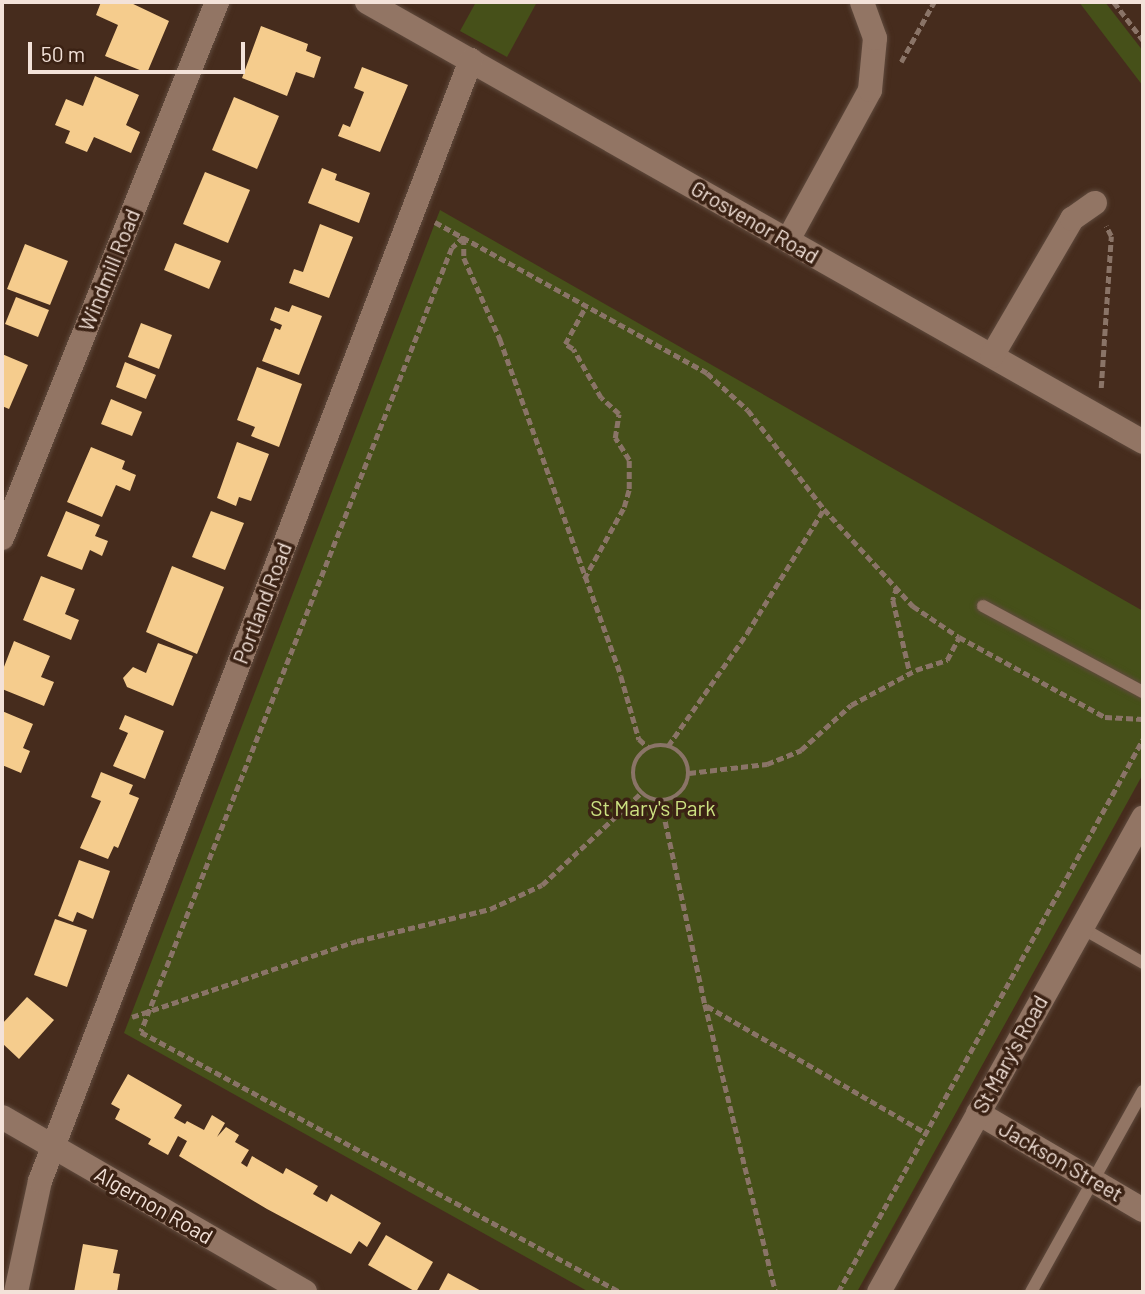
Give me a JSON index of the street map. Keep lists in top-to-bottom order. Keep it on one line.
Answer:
{"streets":{"street":["Grosvenor Road","Windmill Road","Portland Road","St Mary's Road","Jackson Street","Algernon Road"]},"crossings":[["Grosvenor Road","Portland Road"],["Portland Road","Algernon Road"],["St Mary's Road","Jackson Street"]],"parks":["St Mary's Park"],"scale_bar":"50 m"}
